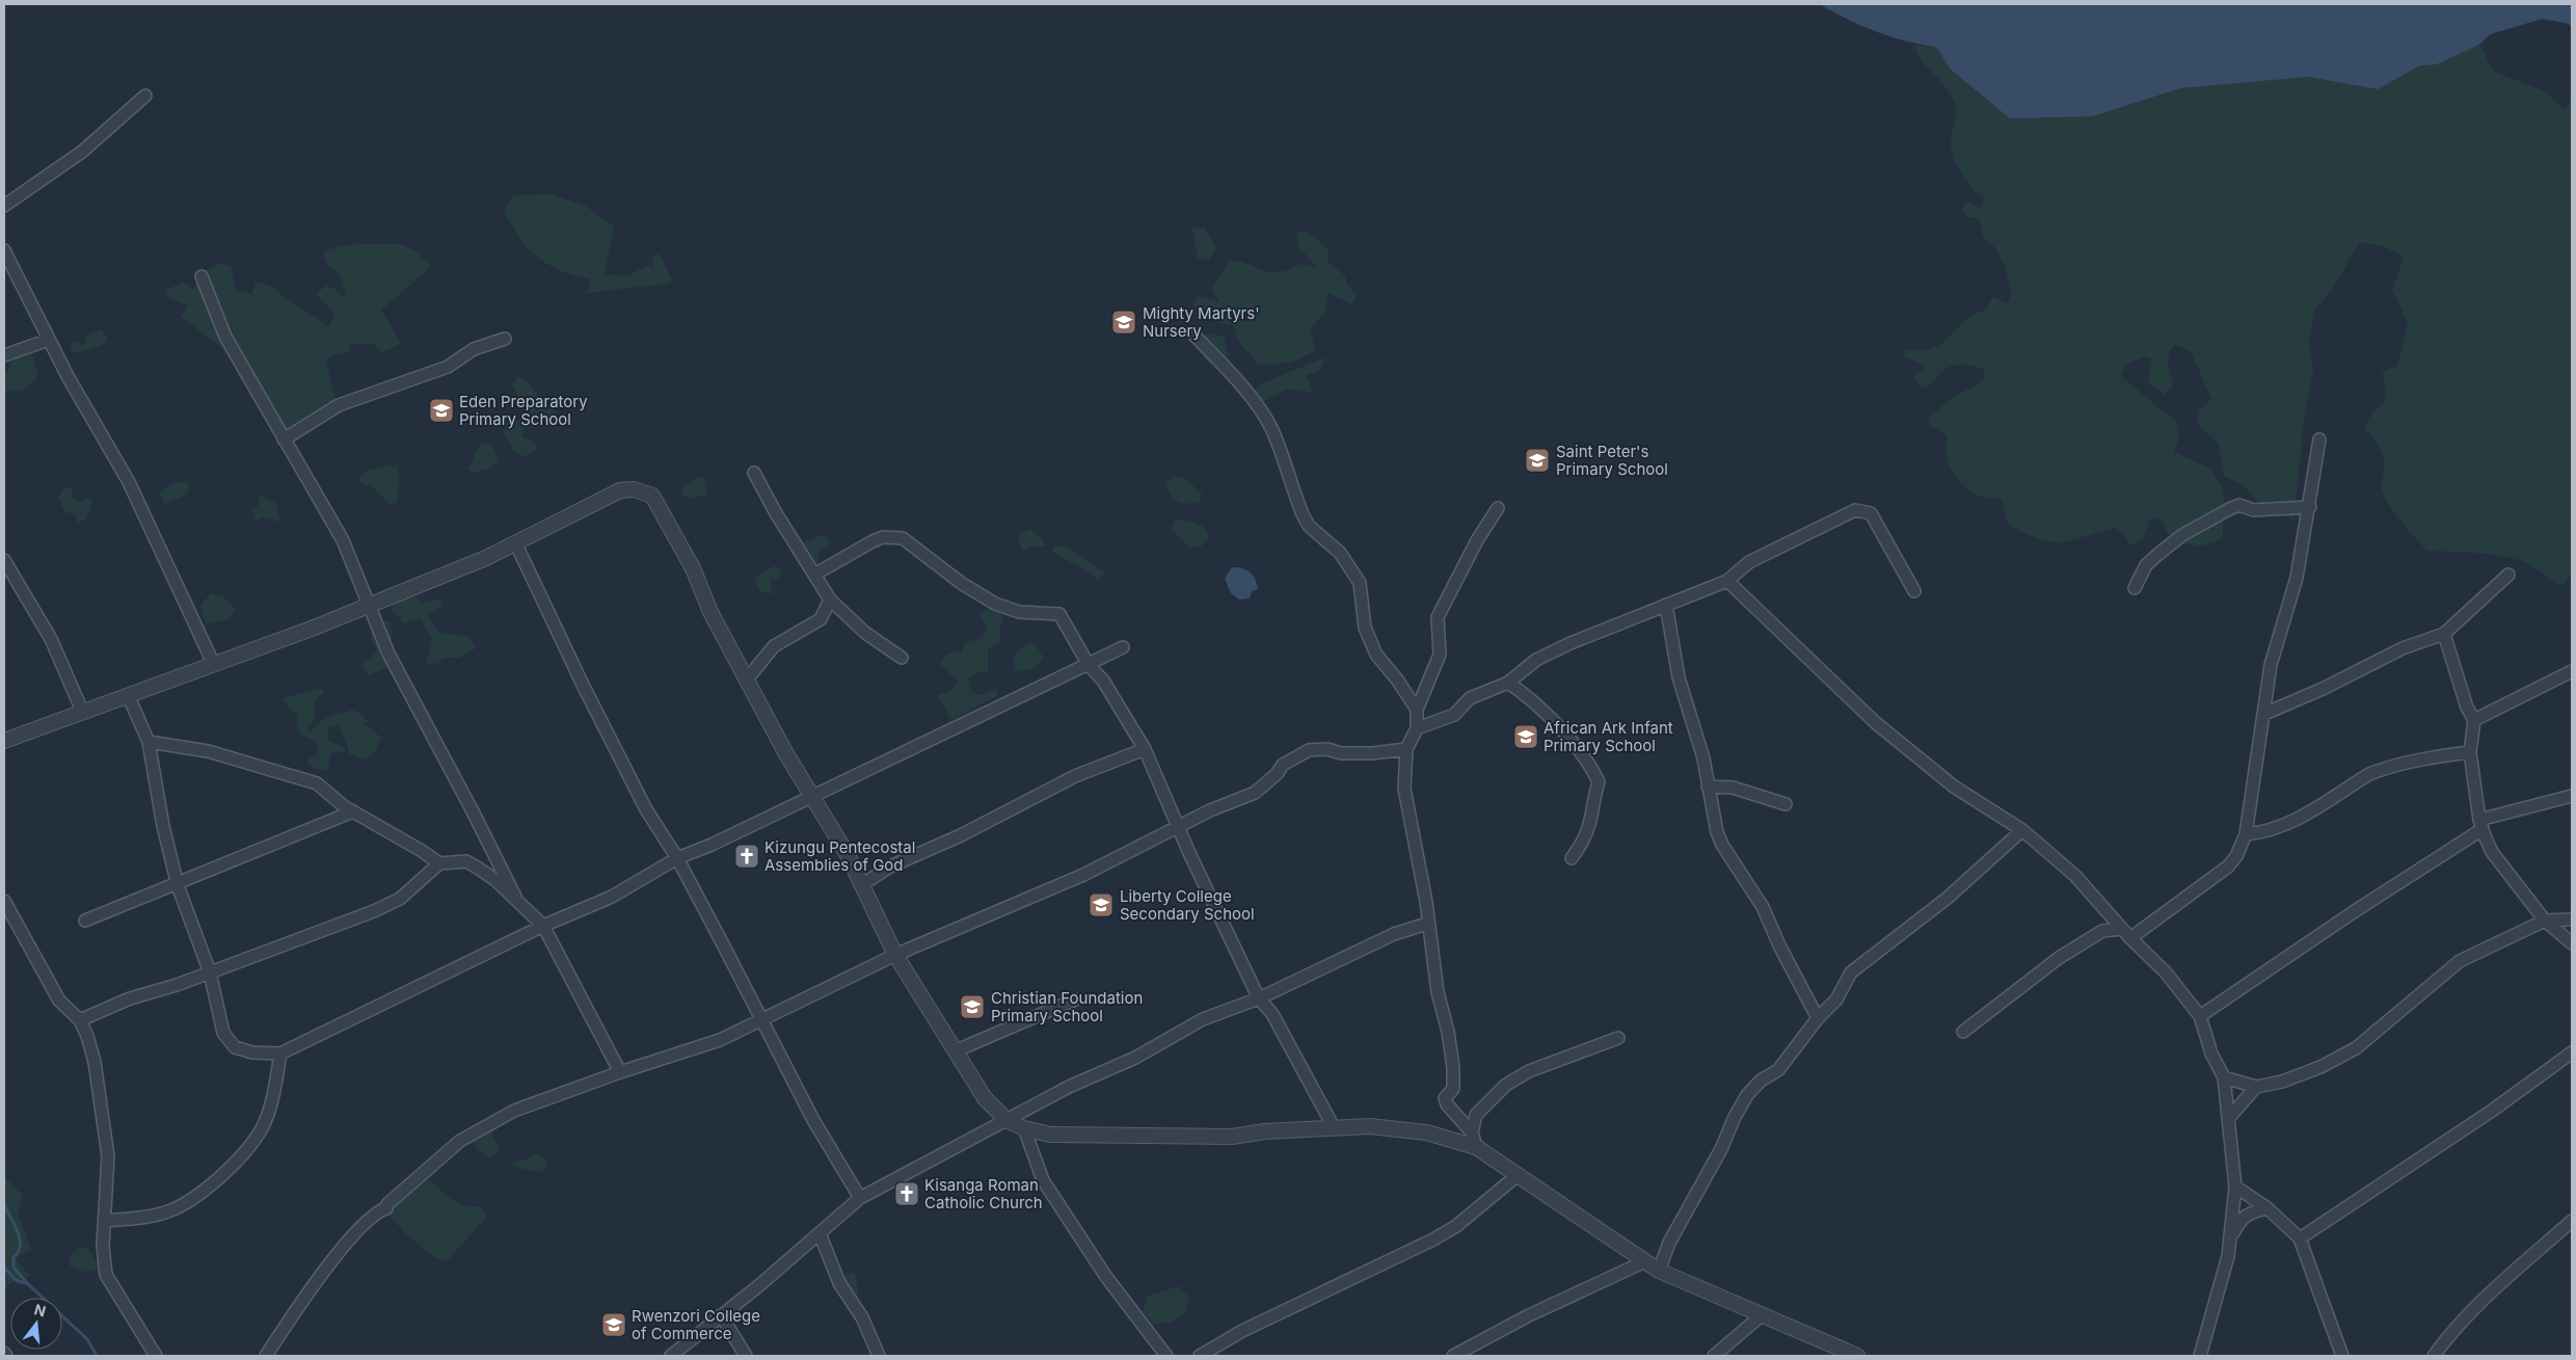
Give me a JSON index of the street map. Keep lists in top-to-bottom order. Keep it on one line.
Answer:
{"places":{"school or university":["Mighty Martyrs' Nursery","Eden Preparatory Primary School","Saint Peter's Primary School","African Ark Infant Primary School","Liberty College Secondary School","Christian Foundation Primary School","Rwenzori College of Commerce"],"church":["Kizungu Pentecostal Assemblies of God","Kisanga Roman Catholic Church"]},"north":"top"}
